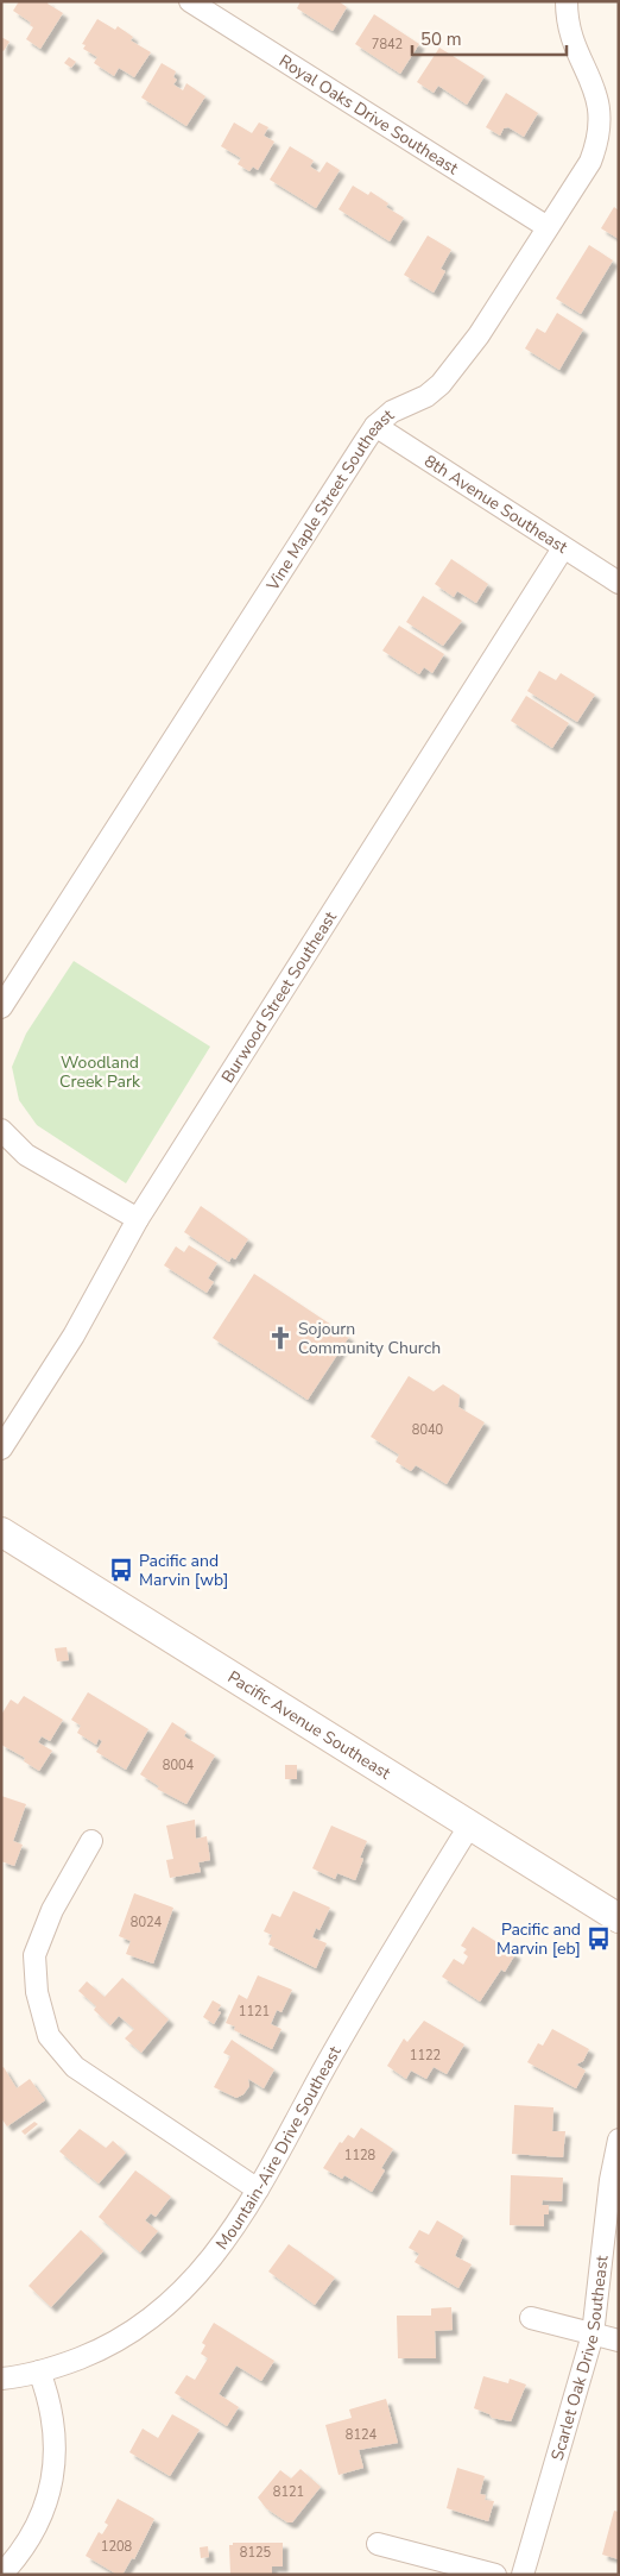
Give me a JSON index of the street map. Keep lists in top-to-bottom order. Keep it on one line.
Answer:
{"streets":{"main road":["Pacific Avenue Southeast"],"street":["Royal Oaks Drive Southeast","Vine Maple Street Southeast","8th Avenue Southeast","Burwood Street Southeast","Mountain-Aire Drive Southeast","Scarlet Oak Drive Southeast"]},"crossings":[["Royal Oaks Drive Southeast","Vine Maple Street Southeast"],["Vine Maple Street Southeast","8th Avenue Southeast"],["8th Avenue Southeast","Burwood Street Southeast"],["Pacific Avenue Southeast","Mountain-Aire Drive Southeast"]],"parks":["Woodland Creek Park"],"places":{"church":["Sojourn Community Church"],"bus stop":["Pacific and Marvin [wb]","Pacific and Marvin [eb]"]},"house_numbers":["7842","8040","8004","8024","1121","1122","1128","8124","8121","1208","8125"],"scale_bar":"50 m"}
